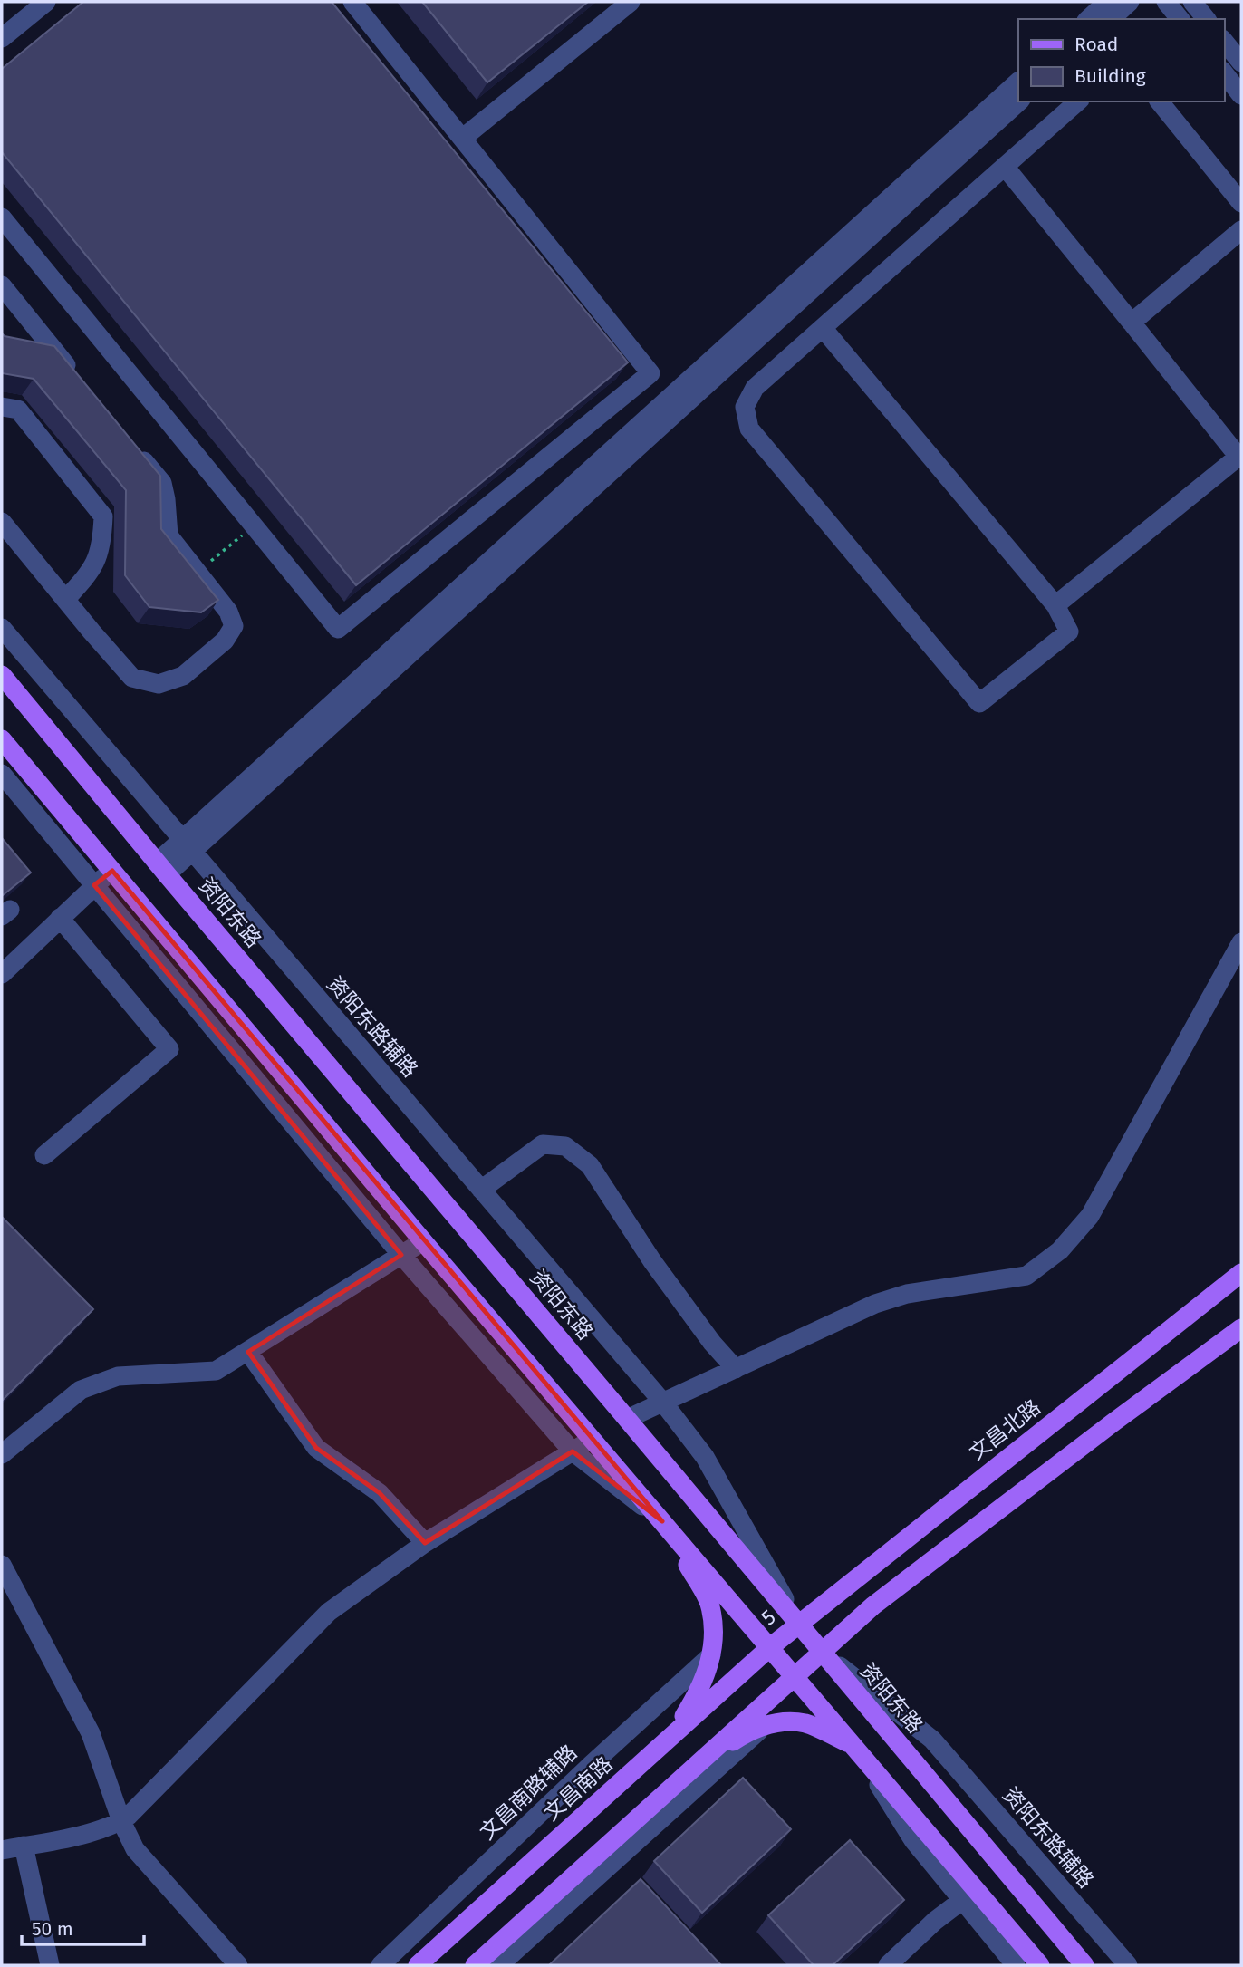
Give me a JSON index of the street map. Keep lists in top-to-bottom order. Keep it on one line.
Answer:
{"streets":{"main road":["资阳东路","文昌北路","5","文昌南路"],"street":["资阳东路辅路","文昌南路辅路"]},"crossings":[["资阳东路","资阳东路辅路"],["资阳东路","文昌北路"],["资阳东路","5"],["资阳东路辅路","文昌北路"],["资阳东路辅路","5"],["文昌北路","5"],["5","文昌南路"]],"legend":["Road","Building"],"scale_bar":"50 m"}
